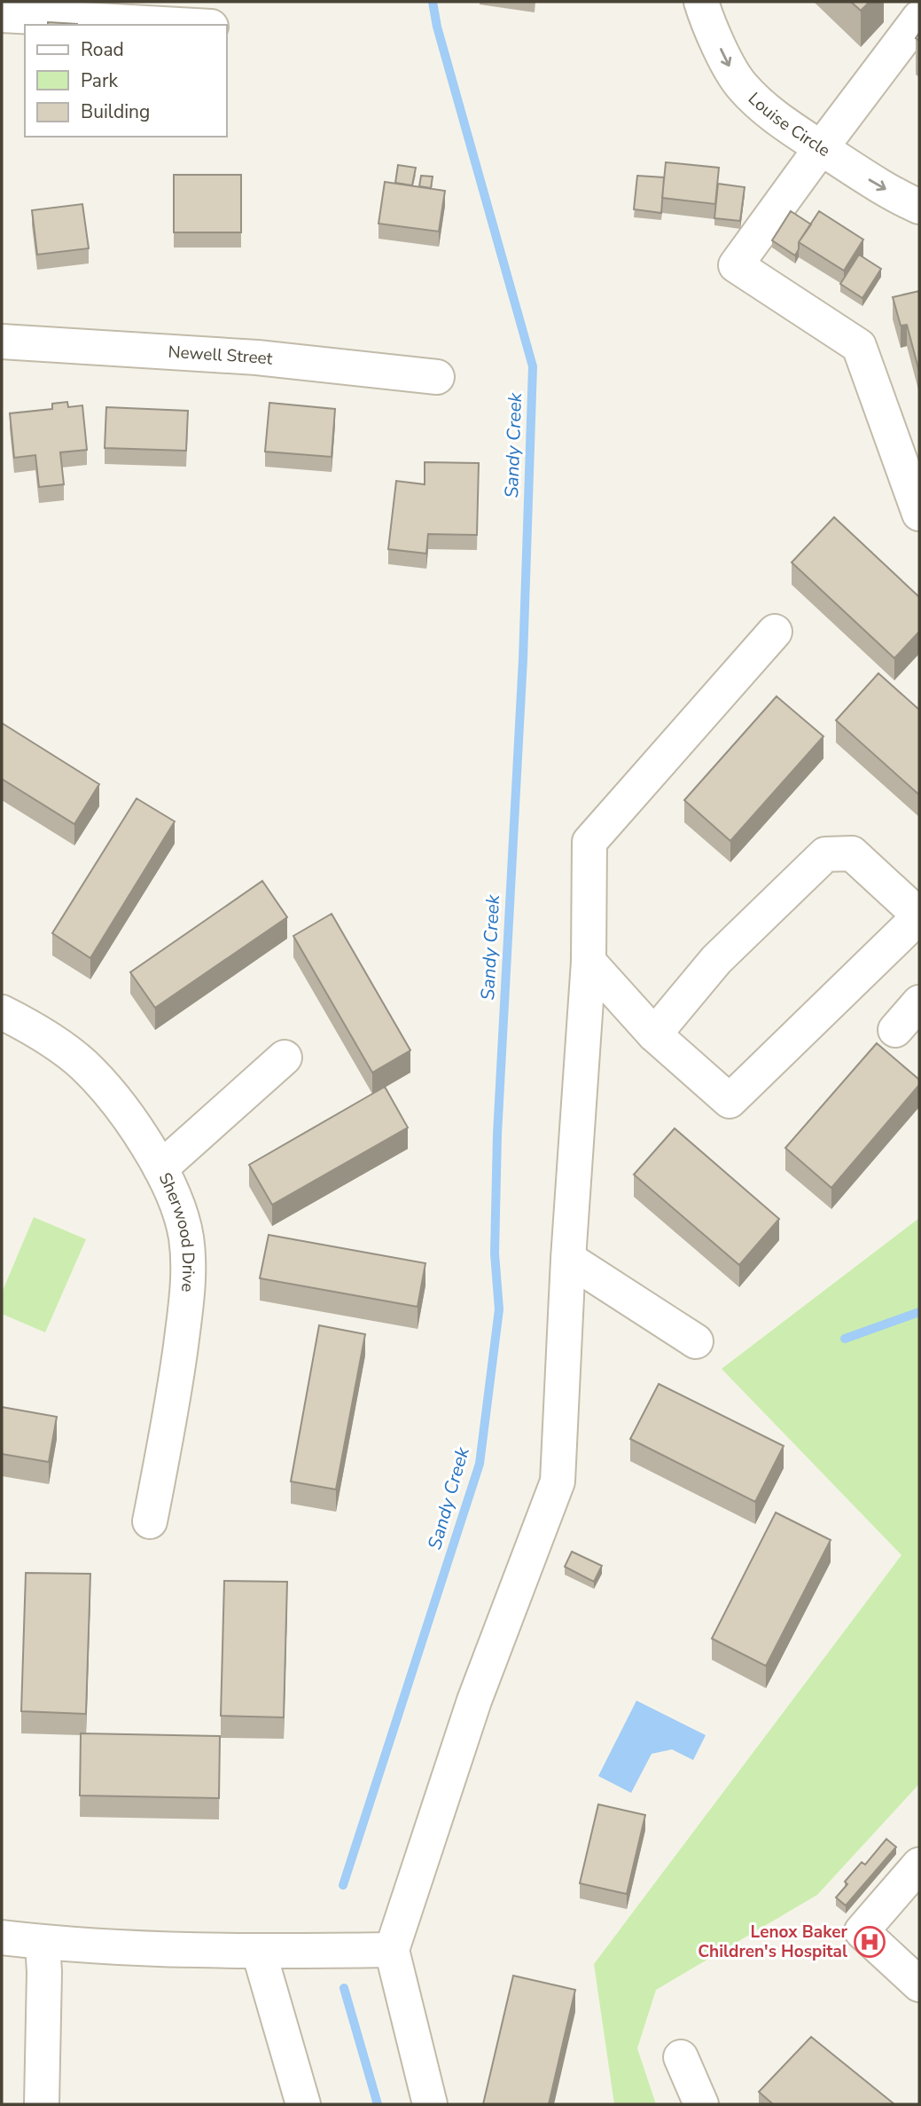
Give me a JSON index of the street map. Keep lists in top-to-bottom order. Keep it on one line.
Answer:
{"streets":{"street":["Louise Circle","Newell Street","Sherwood Drive"]},"one_way":["Louise Circle"],"water":["Sandy Creek"],"places":{"hospital":["Lenox Baker Children's Hospital"]},"legend":["Road","Park","Building"]}
